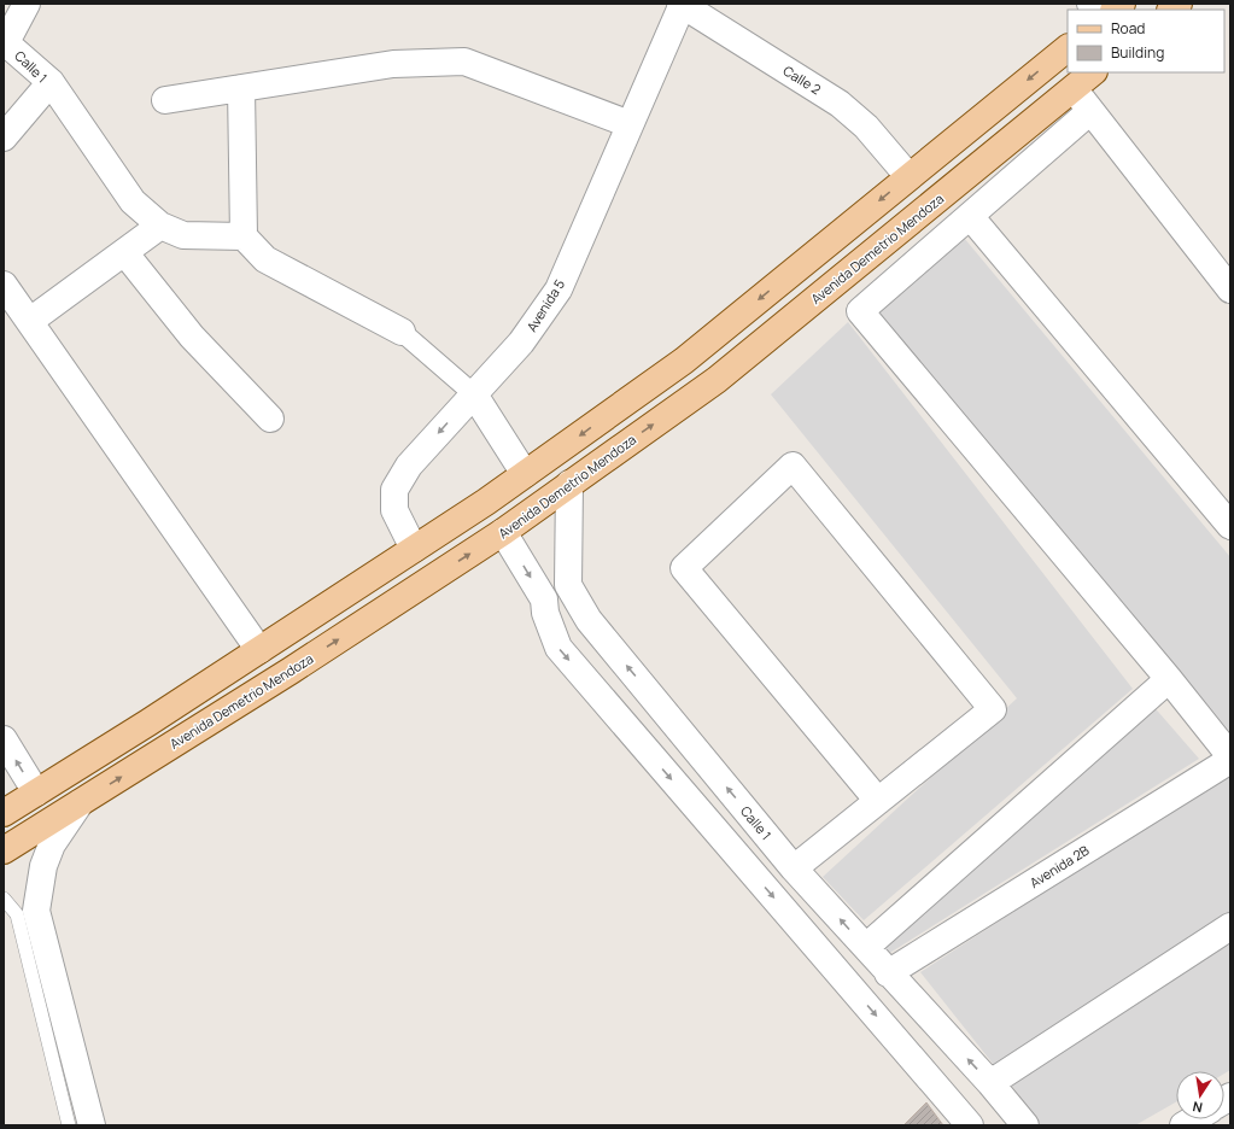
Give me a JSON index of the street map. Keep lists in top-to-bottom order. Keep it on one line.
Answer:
{"streets":{"main road":["Avenida Demetrio Mendoza"],"street":["Calle 1","Calle 2","Avenida 5","Avenida 2B"]},"crossings":[["Calle 1","Avenida 2B"],["Calle 2","Avenida 5"]],"legend":["Road","Building"],"north":"bottom"}
